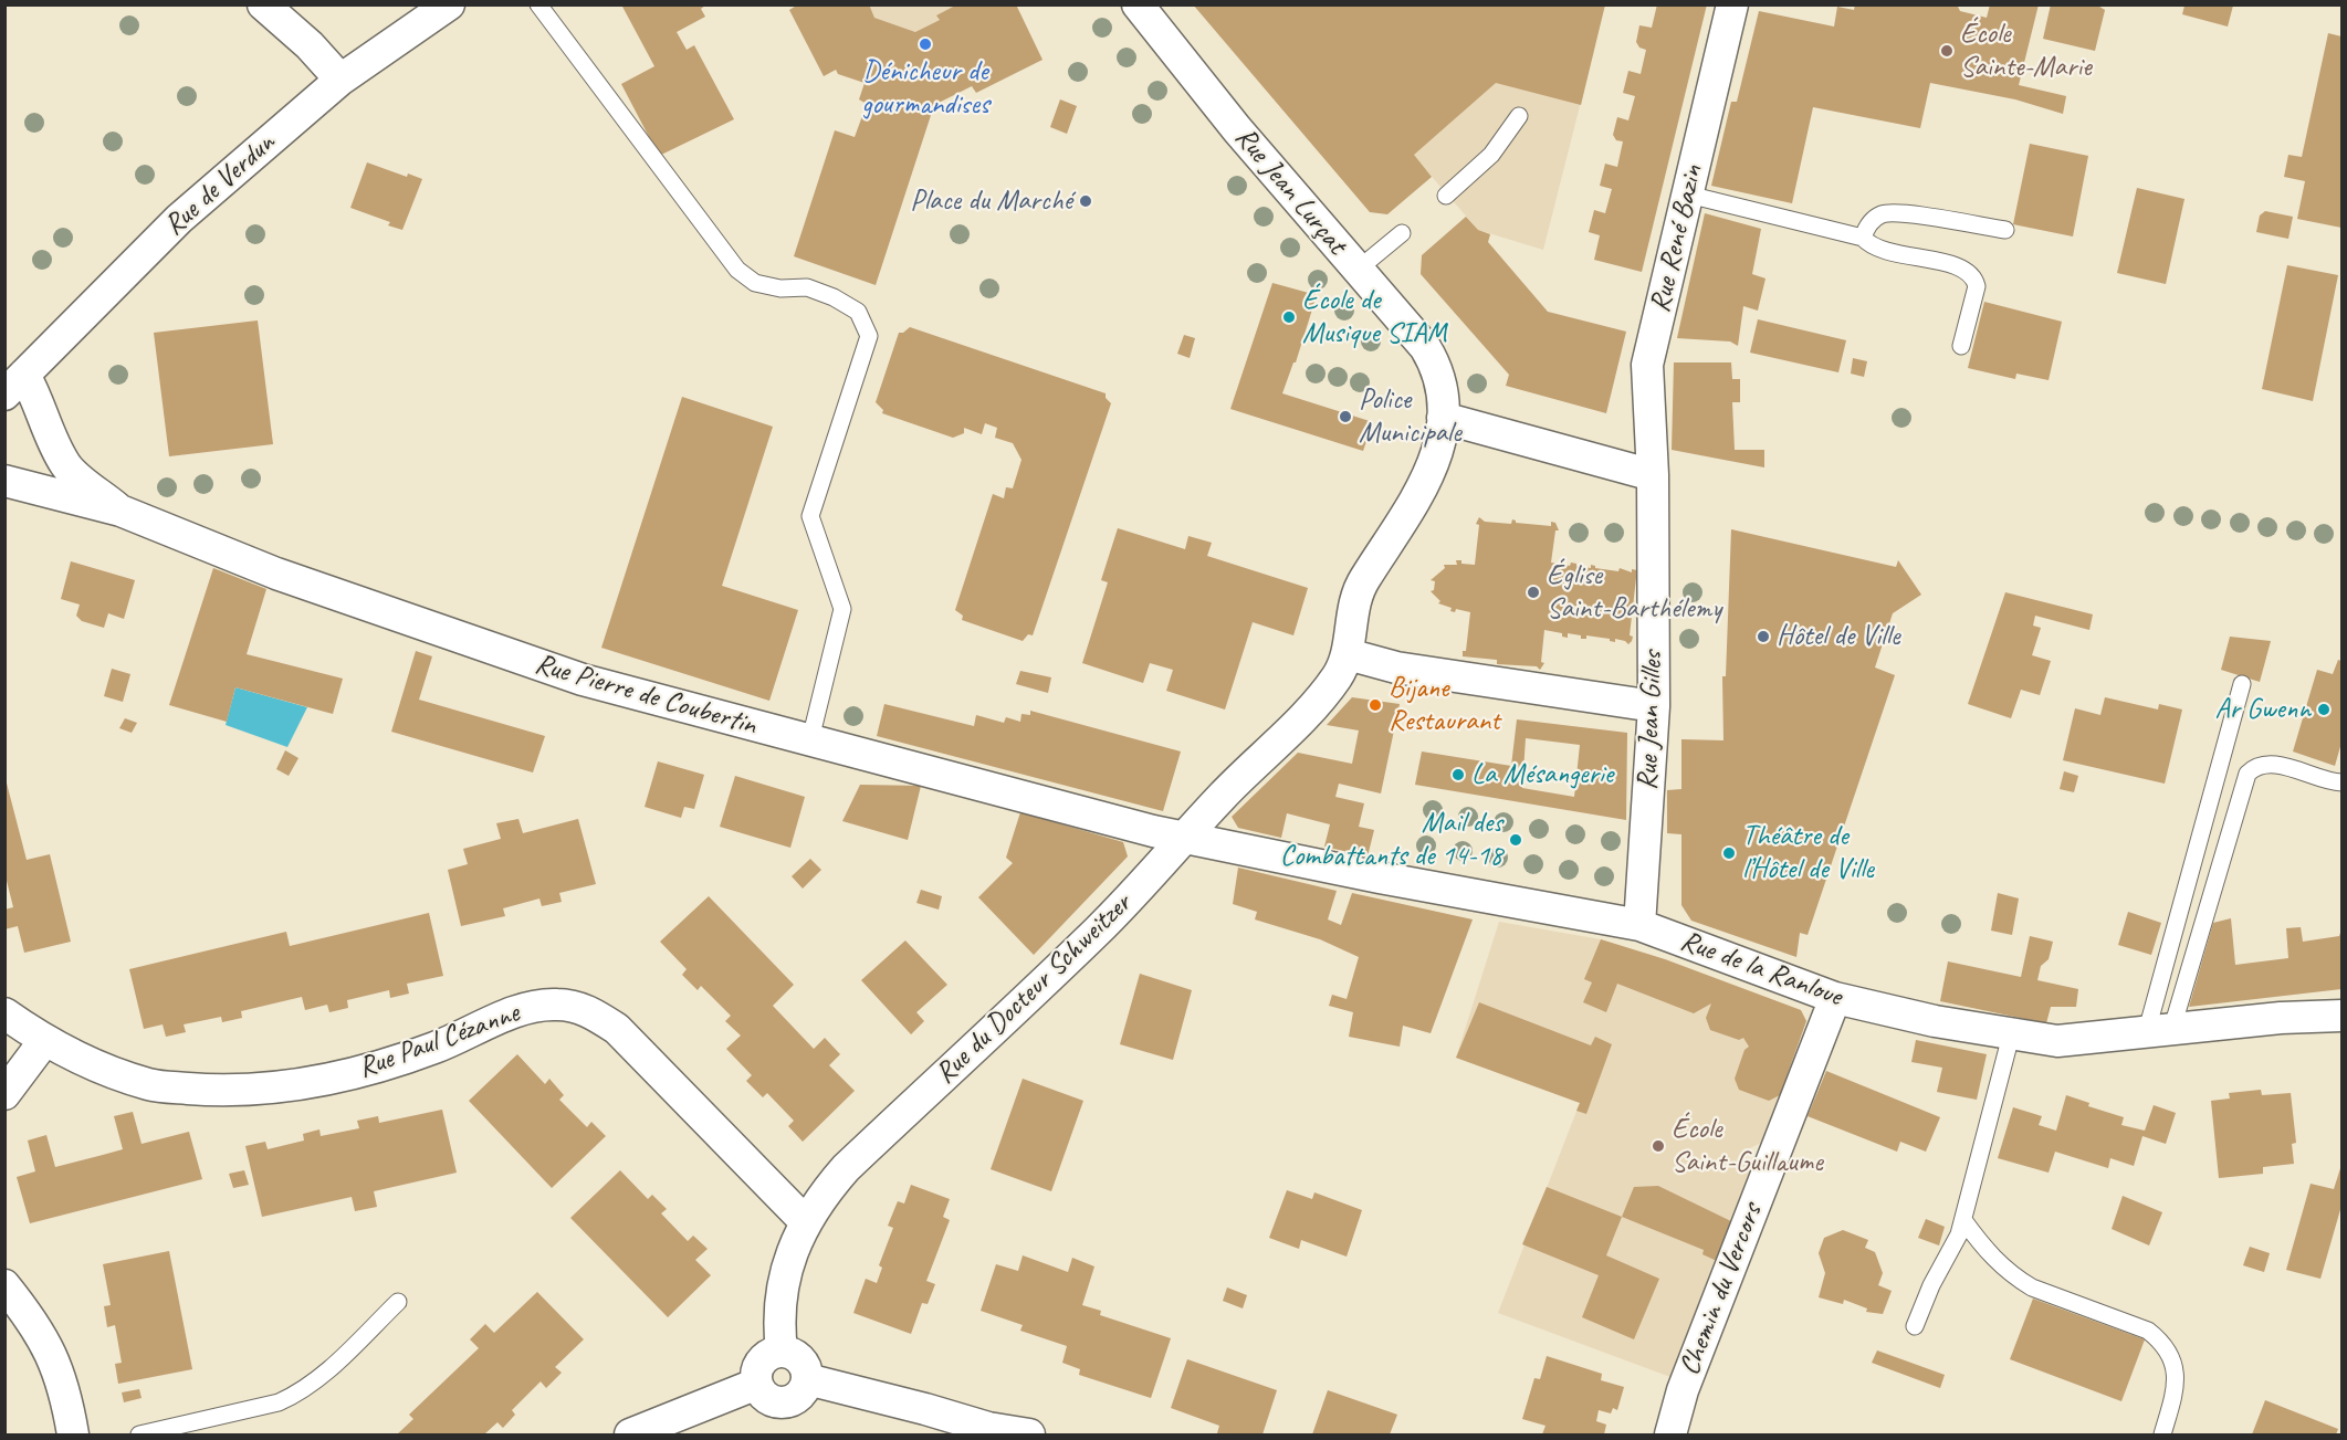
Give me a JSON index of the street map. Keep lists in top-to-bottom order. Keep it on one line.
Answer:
{"streets":{"street":["Rue de Verdun","Rue Jean Lurçat","Rue René Bazin","Rue Pierre de Coubertin","Rue Jean Gilles","Rue de la Ranloue","Rue du Docteur Schweitzer","Rue Paul Cézanne","Chemin du Vercors"]},"crossings":[["Rue de Verdun","Rue Pierre de Coubertin"],["Rue Jean Lurçat","Rue du Docteur Schweitzer"],["Rue René Bazin","Rue Jean Gilles"],["Rue Pierre de Coubertin","Rue de la Ranloue"],["Rue Pierre de Coubertin","Rue du Docteur Schweitzer"],["Rue Jean Gilles","Rue de la Ranloue"],["Rue de la Ranloue","Rue du Docteur Schweitzer"],["Rue de la Ranloue","Chemin du Vercors"],["Rue du Docteur Schweitzer","Rue Paul Cézanne"]],"places":["Dénicheur de gourmandises","École Sainte-Marie","Place du Marché","École de Musique SIAM","Police Municipale","Église Saint-Barthélemy","Hôtel de Ville","Bijane Restaurant","Ar Gwenn","La Mésangerie","Mail des Combattants de 14-18","Théâtre de l’Hôtel de Ville","École Saint-Guillaume"]}
